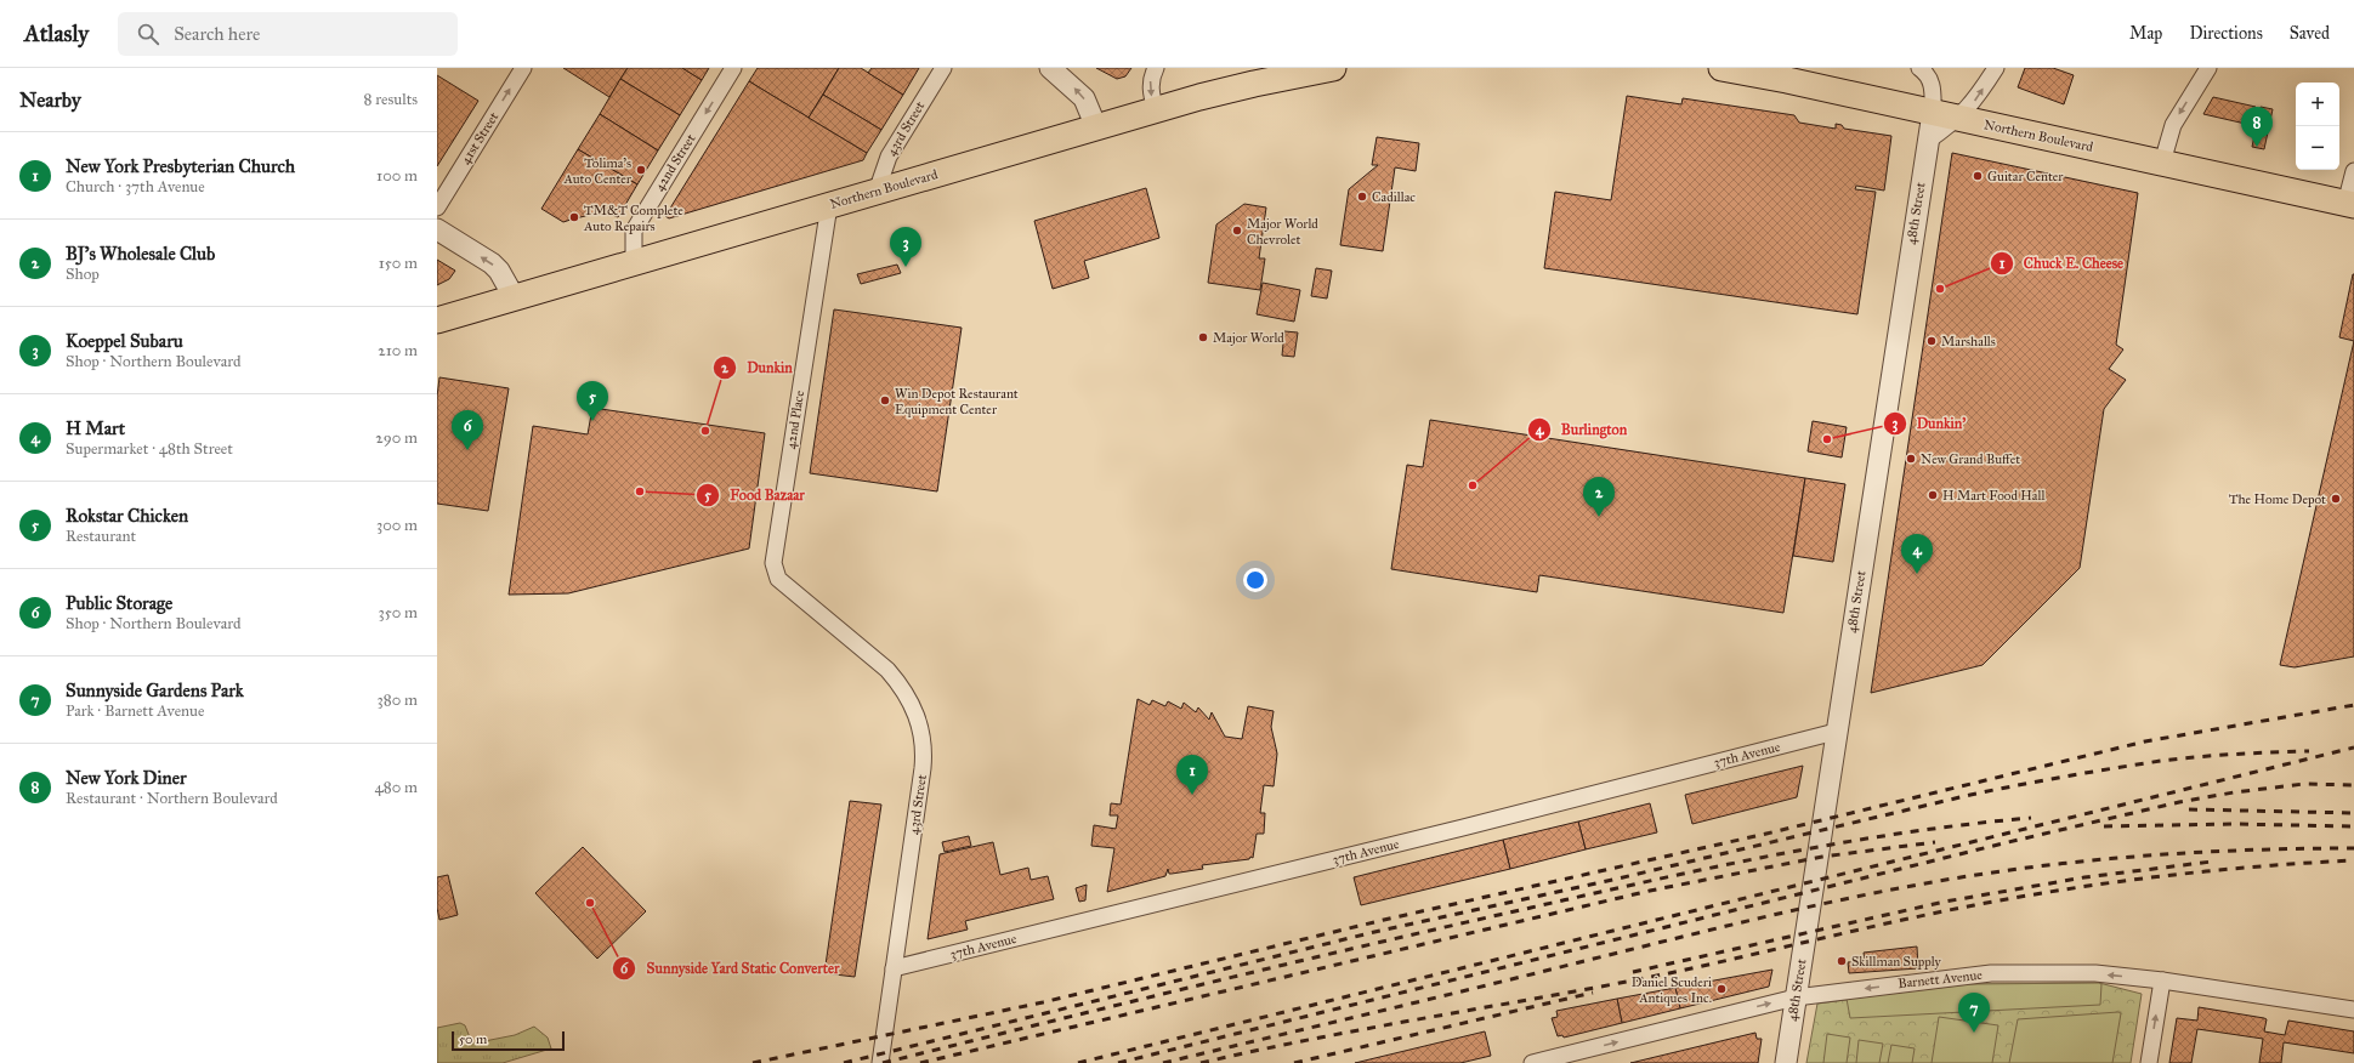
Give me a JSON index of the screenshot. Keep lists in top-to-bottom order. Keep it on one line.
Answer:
{"streets":{"main road":["Northern Boulevard"],"street":["43rd Street","41st Street","42nd Street","48th Street","42nd Place","37th Avenue","Barnett Avenue"]},"crossings":[["43rd Street","Northern Boulevard"],["43rd Street","42nd Place"],["43rd Street","37th Avenue"],["Northern Boulevard","42nd Street"],["Northern Boulevard","48th Street"],["Northern Boulevard","42nd Place"],["48th Street","37th Avenue"],["48th Street","Barnett Avenue"]],"one_way":["41st Street","42nd Street"],"places":["Tolima's Auto Center","Guitar Center","Cadillac","TM&T Complete Auto Repairs","Major World Chevrolet","Chuck E. Cheese","Major World","Marshalls","Win Depot Restaurant Equipment Center","Dunkin","Dunkin'","New Grand Buffet","Burlington","Food Bazaar","H Mart Food Hall","The Home Depot","Sunnyside Yard Static Converter","Skillman Supply","Daniel Scuderi Antiques Inc."],"scale_bar":"50 m","page":{"header":"Atlasly","search":"Search here","nav":["Map","Directions","Saved"],"heading":["Nearby","8 results"],"map_buttons":["+","−"],"pins":["8","3","5","6","2","4","1","7"],"list":[{"mark":"1","name":"New York Presbyterian Church","note":"Church · 37th Avenue","value":"100 m"},{"mark":"2","name":"BJ's Wholesale Club","note":"Shop","value":"150 m"},{"mark":"3","name":"Koeppel Subaru","note":"Shop · Northern Boulevard","value":"210 m"},{"mark":"4","name":"H Mart","note":"Supermarket · 48th Street","value":"290 m"},{"mark":"5","name":"Rokstar Chicken","note":"Restaurant","value":"300 m"},{"mark":"6","name":"Public Storage","note":"Shop · Northern Boulevard","value":"350 m"},{"mark":"7","name":"Sunnyside Gardens Park","note":"Park · Barnett Avenue","value":"380 m"},{"mark":"8","name":"New York Diner","note":"Restaurant · Northern Boulevard","value":"480 m"}],"scale":"50 m"}}
